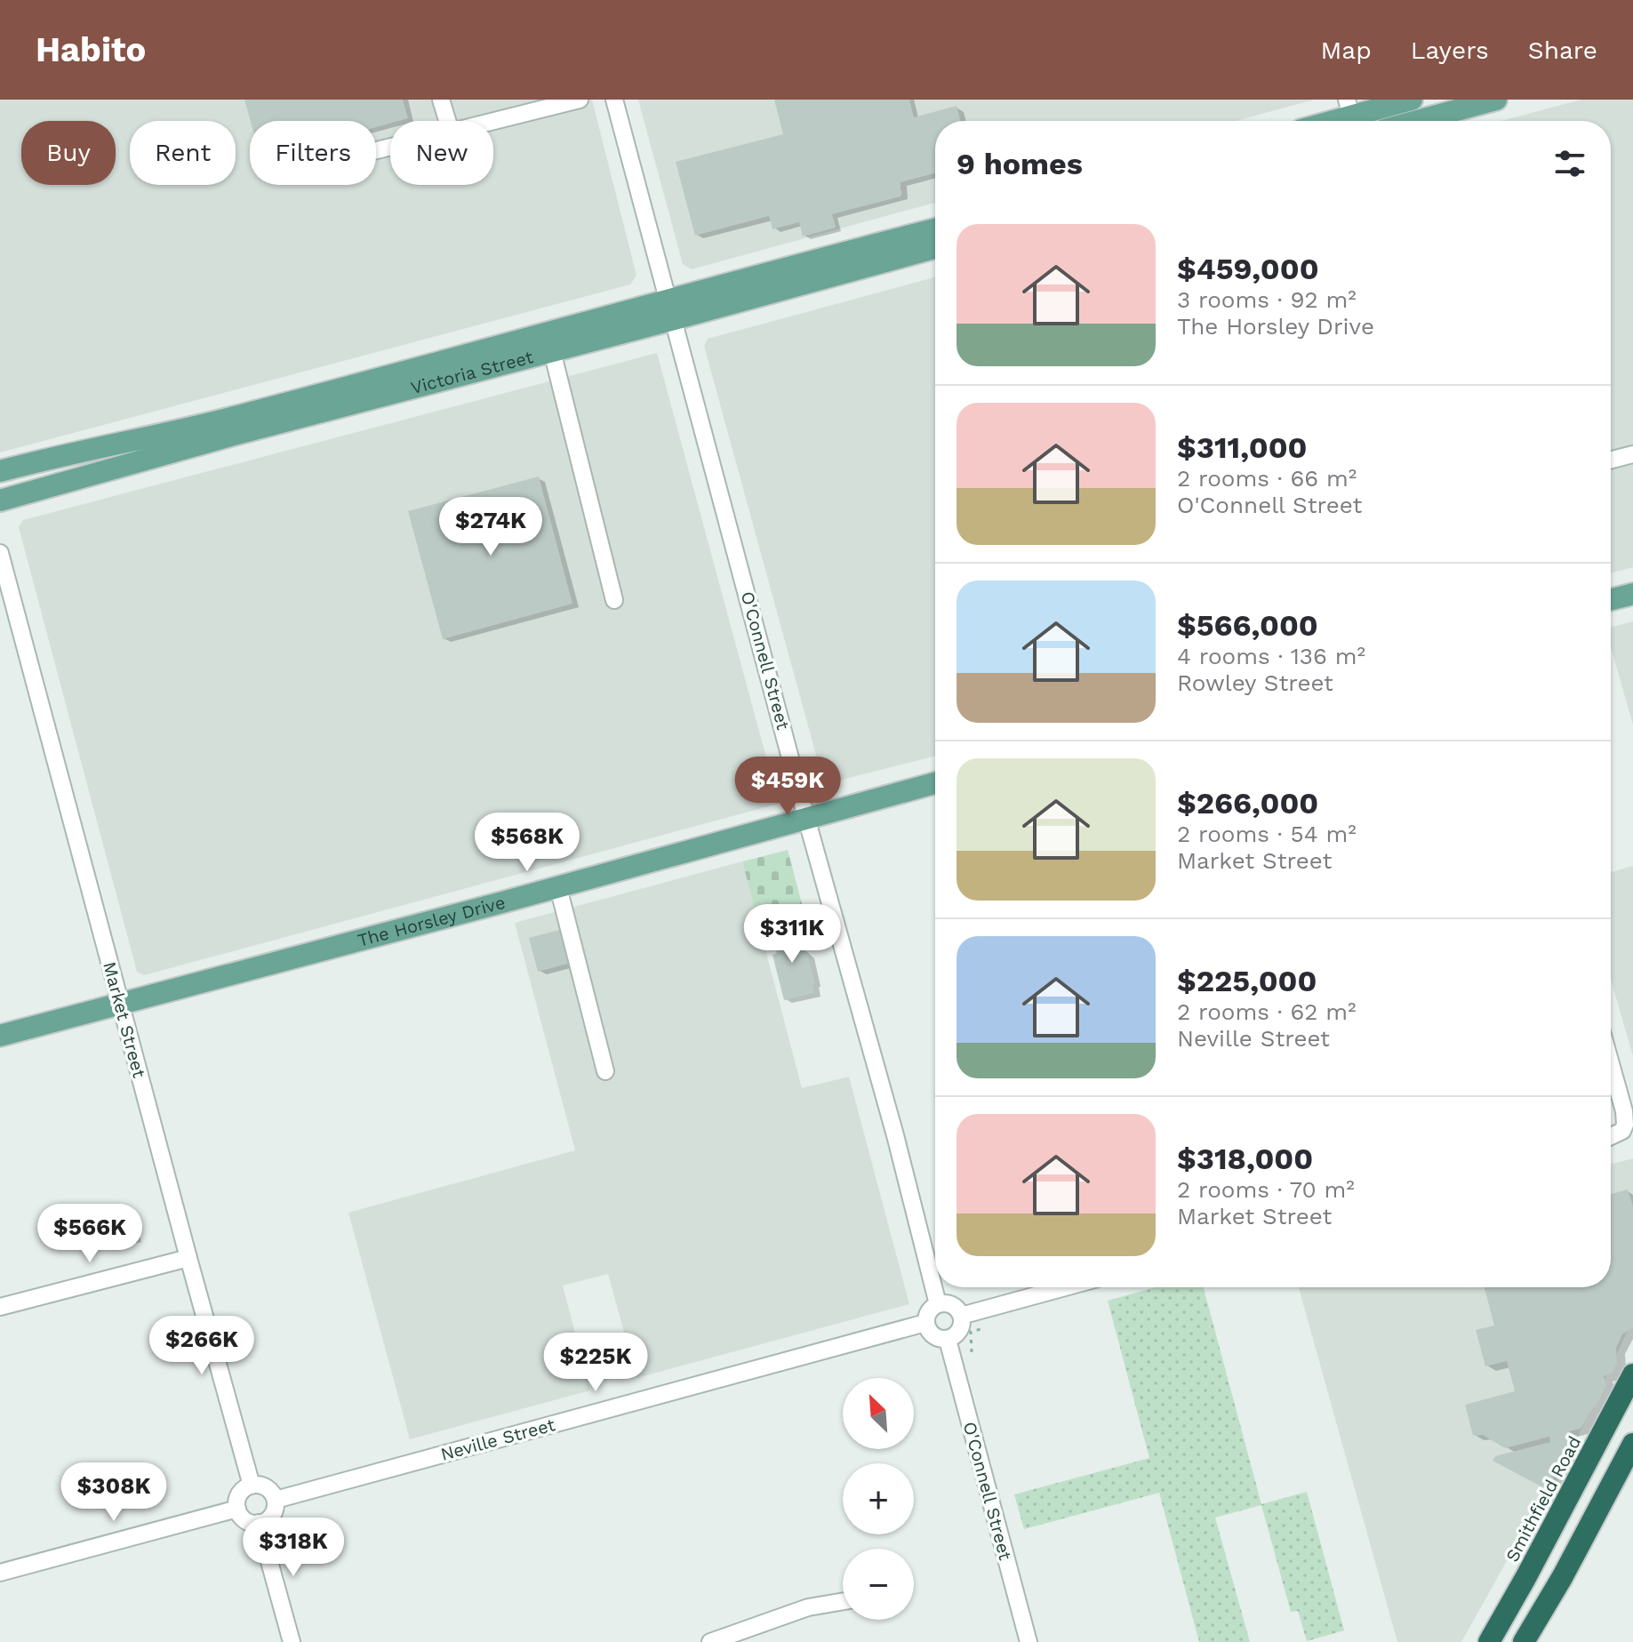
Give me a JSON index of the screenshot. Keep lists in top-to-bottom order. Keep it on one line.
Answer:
{"streets":{"highway":["Smithfield Road"],"main road":["Victoria Street","The Horsley Drive"],"street":["O'Connell Street","Market Street","Neville Street"]},"crossings":[["Victoria Street","O'Connell Street"],["O'Connell Street","The Horsley Drive"],["O'Connell Street","Neville Street"],["The Horsley Drive","Market Street"],["Market Street","Neville Street"]],"north":"top left","page":{"header":"Habito","nav":["Map","Layers","Share"],"chip":["Buy","Rent","Filters","New"],"heading":"9 homes","list":[{"name":"$459,000","note":"3 rooms · 92 m² · The Horsley Drive"},{"name":"$311,000","note":"2 rooms · 66 m² · O'Connell Street"},{"name":"$566,000","note":"4 rooms · 136 m² · Rowley Street"},{"name":"$266,000","note":"2 rooms · 54 m² · Market Street"},{"name":"$225,000","note":"2 rooms · 62 m² · Neville Street"},{"name":"$318,000","note":"2 rooms · 70 m² · Market Street"}],"price":["$274K","$459K","$568K","$311K","$566K","$266K","$225K","$308K","$318K"],"map_buttons":["+","−"]}}
